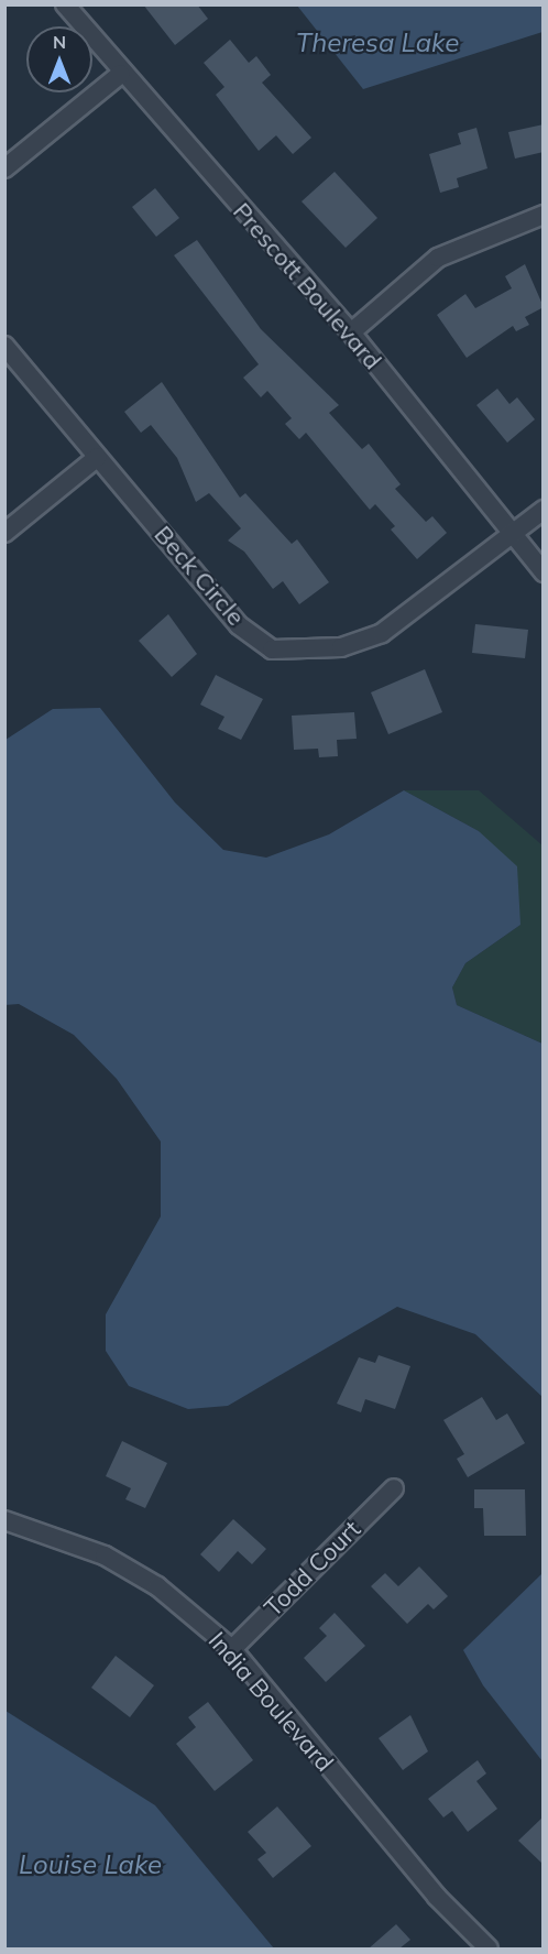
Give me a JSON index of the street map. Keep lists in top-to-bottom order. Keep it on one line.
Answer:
{"streets":{"street":["Prescott Boulevard","Beck Circle","Todd Court","India Boulevard"]},"crossings":[["Prescott Boulevard","Beck Circle"],["Todd Court","India Boulevard"]],"water":["Theresa Lake","Louise Lake"],"north":"top"}
